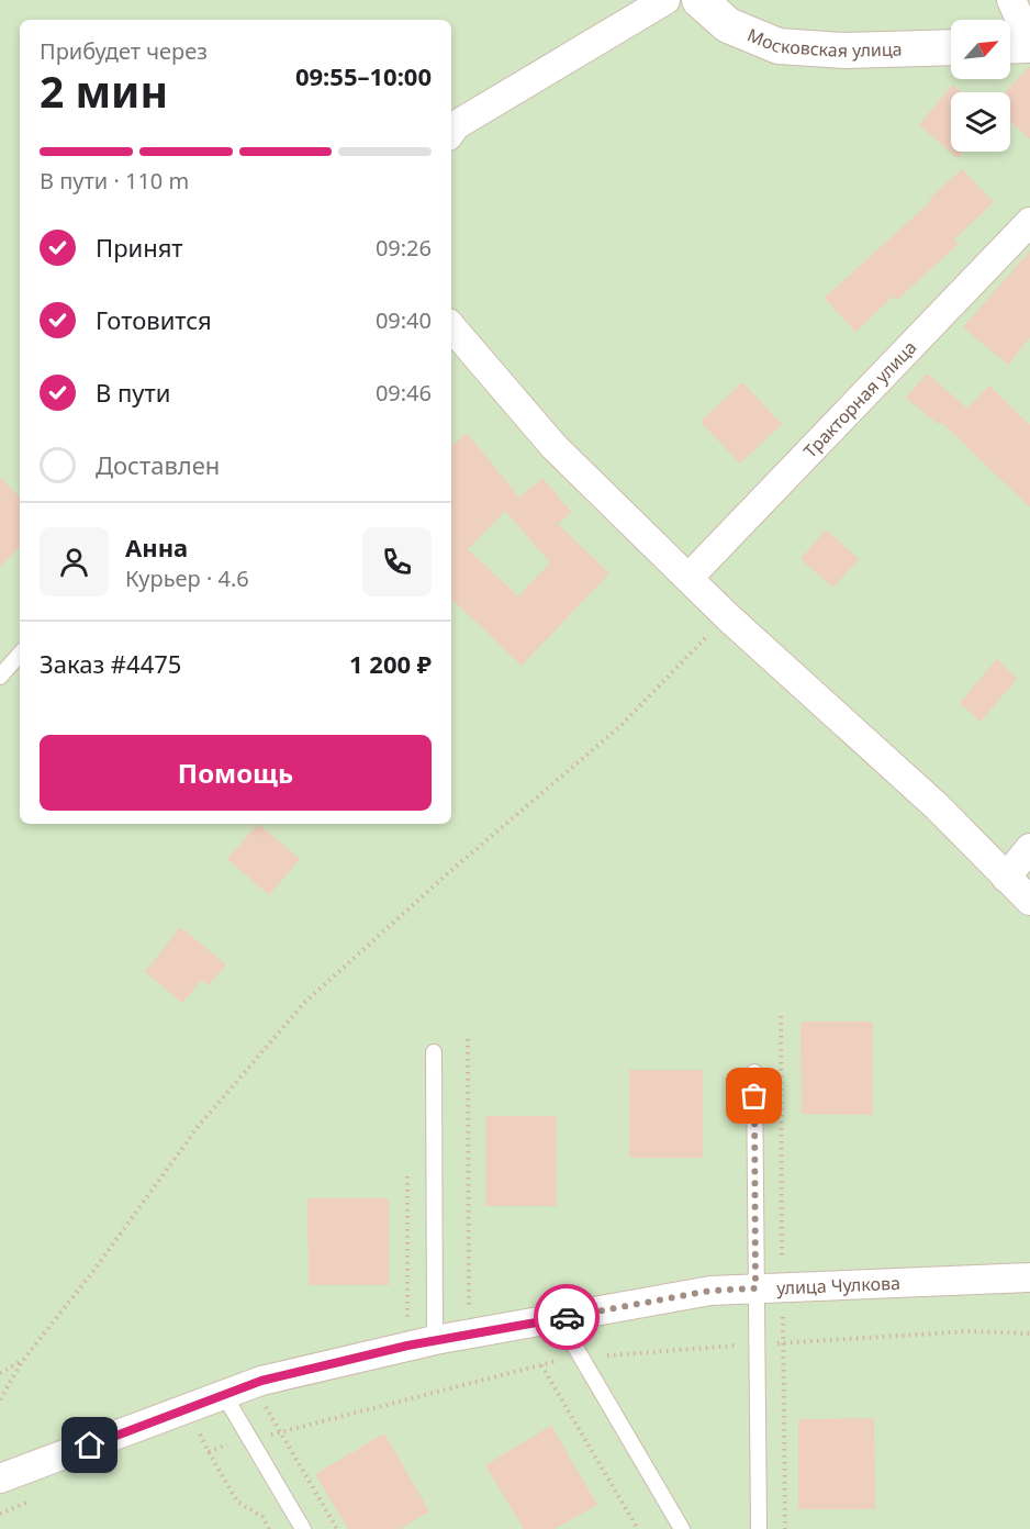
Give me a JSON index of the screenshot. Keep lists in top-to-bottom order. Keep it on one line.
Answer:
{"streets":{"street":["Московская улица","Тракторная улица","улица Чулкова"]},"north":"top right","page":{"heading":["2 мин","Прибудет через","09:55–10:00"],"panel":["Анна","Курьер · 4.6","Заказ #4475","1 200 ₽"],"bar":"В пути · 110 m","list":[["Принят","09:26"],["Готовится","09:40"],["В пути","09:46"],"Доставлен"],"buttons":"Помощь"}}
